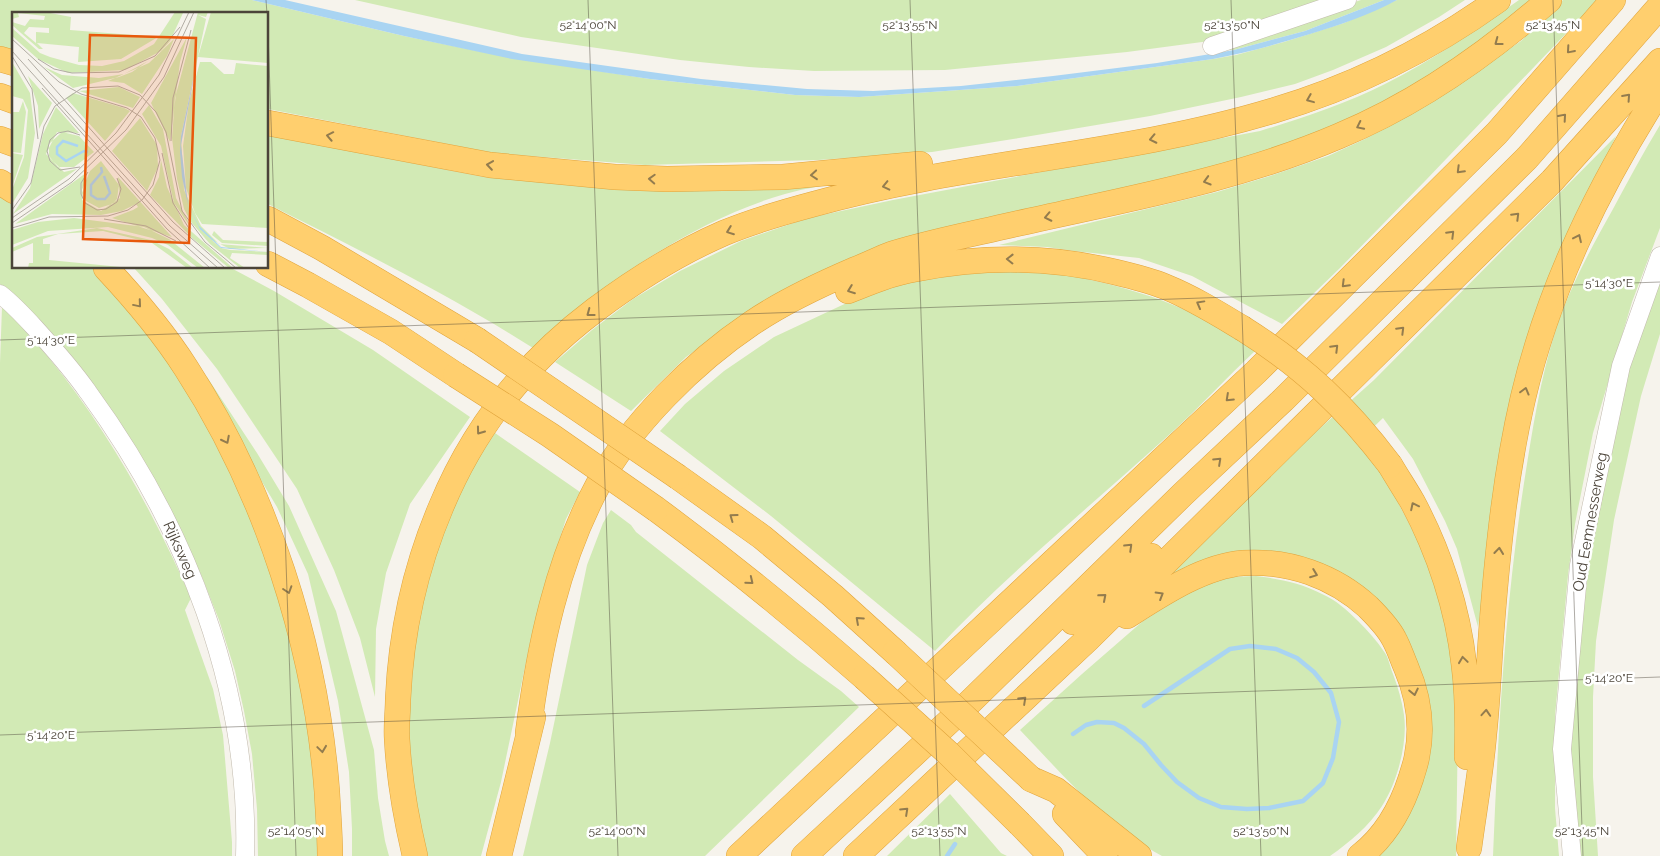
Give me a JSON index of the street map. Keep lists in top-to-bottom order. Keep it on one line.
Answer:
{"streets":{"street":["Oud Eemnesserweg","Rijksweg"]},"coordinates":["52°14'00\"N","52°13'55\"N","52°13'50\"N","52°13'45\"N","5°14'30\"E","5°14'20\"E","52°14'05\"N"]}
